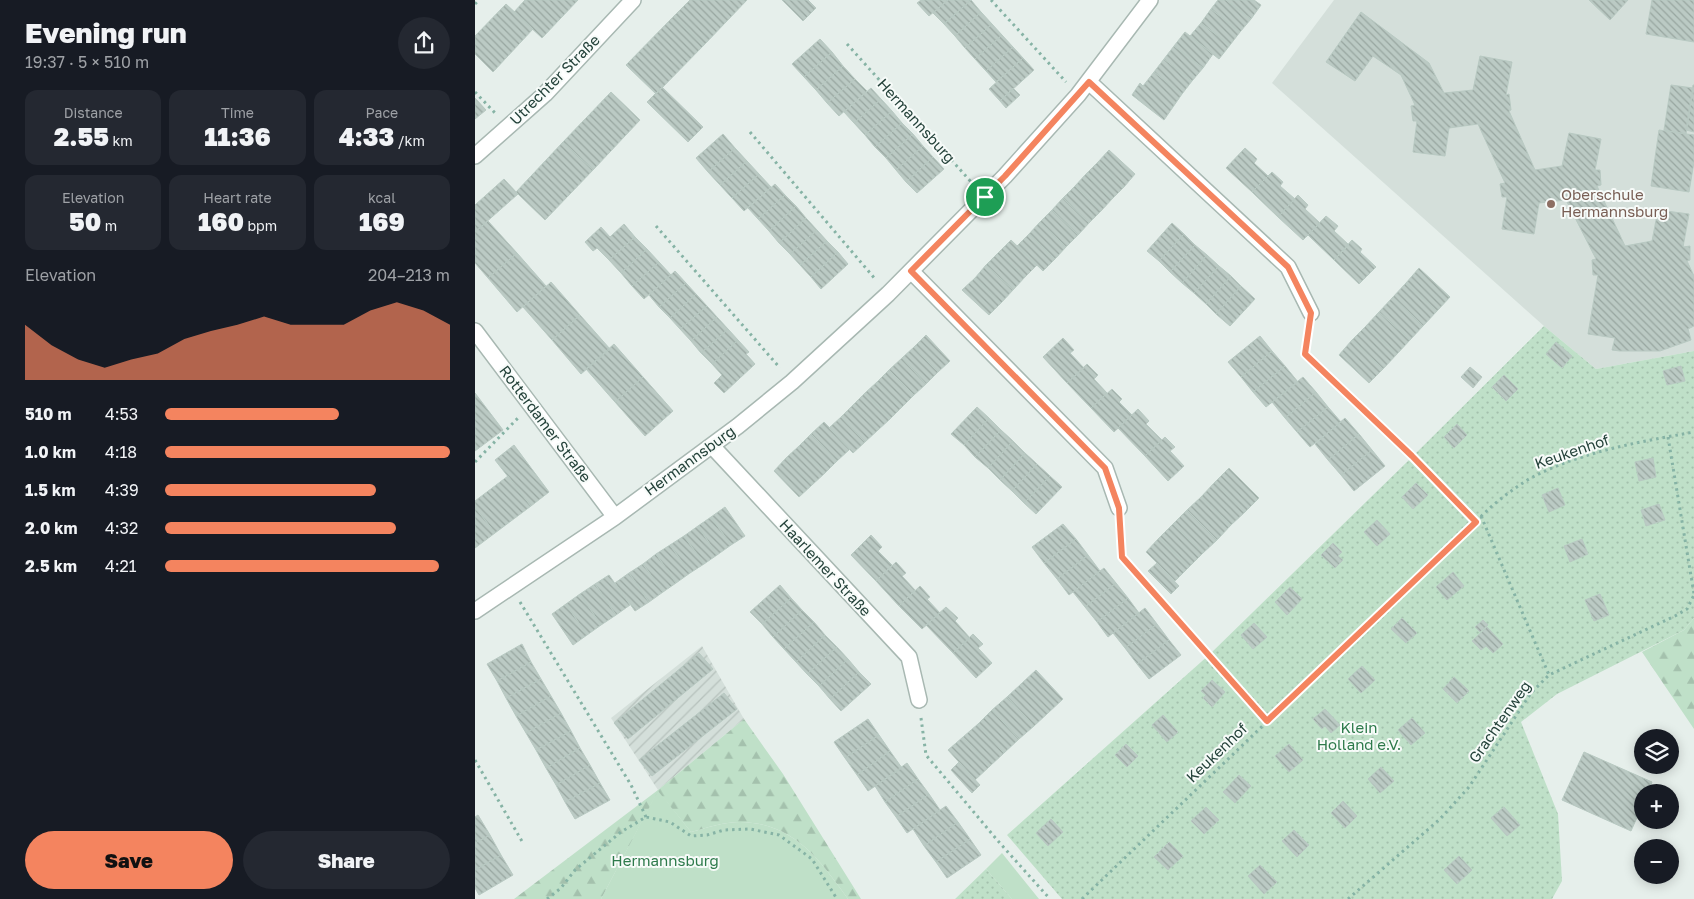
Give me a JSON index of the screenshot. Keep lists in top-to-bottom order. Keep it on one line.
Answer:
{"streets":{"street":["Utrechter Straße","Hermannsburg","Rotterdamer Straße","Haarlemer Straße"],"path":["Keukenhof","Grachtenweg"]},"crossings":[["Hermannsburg","Rotterdamer Straße"],["Hermannsburg","Haarlemer Straße"],["Keukenhof","Grachtenweg"]],"parks":["Klein Holland e.V.","Hermannsburg"],"places":["Oberschule Hermannsburg"],"page":{"heading":["Evening run","19:37 · 5 × 510 m"],"stats":[["Distance","2.55 km"],["Time","11:36"],["Pace","4:33 /km"],["Elevation","50 m"],["Heart rate","160 bpm"],["kcal","169"]],"chart":["Elevation","204–213 m"],"list":[{"name":"510 m","note":"4:53"},{"name":"1.0 km","note":"4:18"},{"name":"1.5 km","note":"4:39"},{"name":"2.0 km","note":"4:32"},{"name":"2.5 km","note":"4:21"}],"map_buttons":["+","−"],"buttons":["Save","Share"]}}
